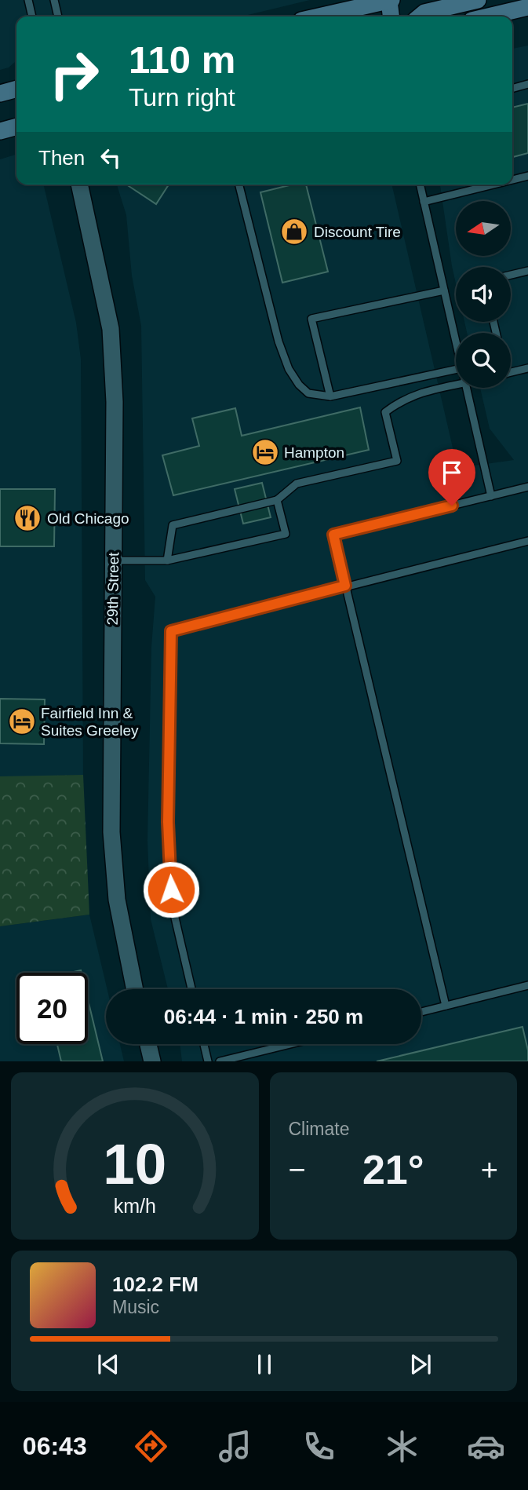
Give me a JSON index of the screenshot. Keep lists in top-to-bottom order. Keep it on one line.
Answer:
{"streets":{"street":["29th Street"]},"places":{"shop":["Discount Tire"],"hotel":["Hampton","Fairfield Inn & Suites Greeley"],"restaurant":["Old Chicago"]},"north":"left","page":{"turn":["110 m","Turn right"],"then":"Then","limit":"20","trip":"06:44 · 1 min · 250 m","tile":"Climate","heat":["−","21°","+"],"song":["102.2 FM","Music"],"tabs":"06:43","gauge":["10","km/h"]}}
